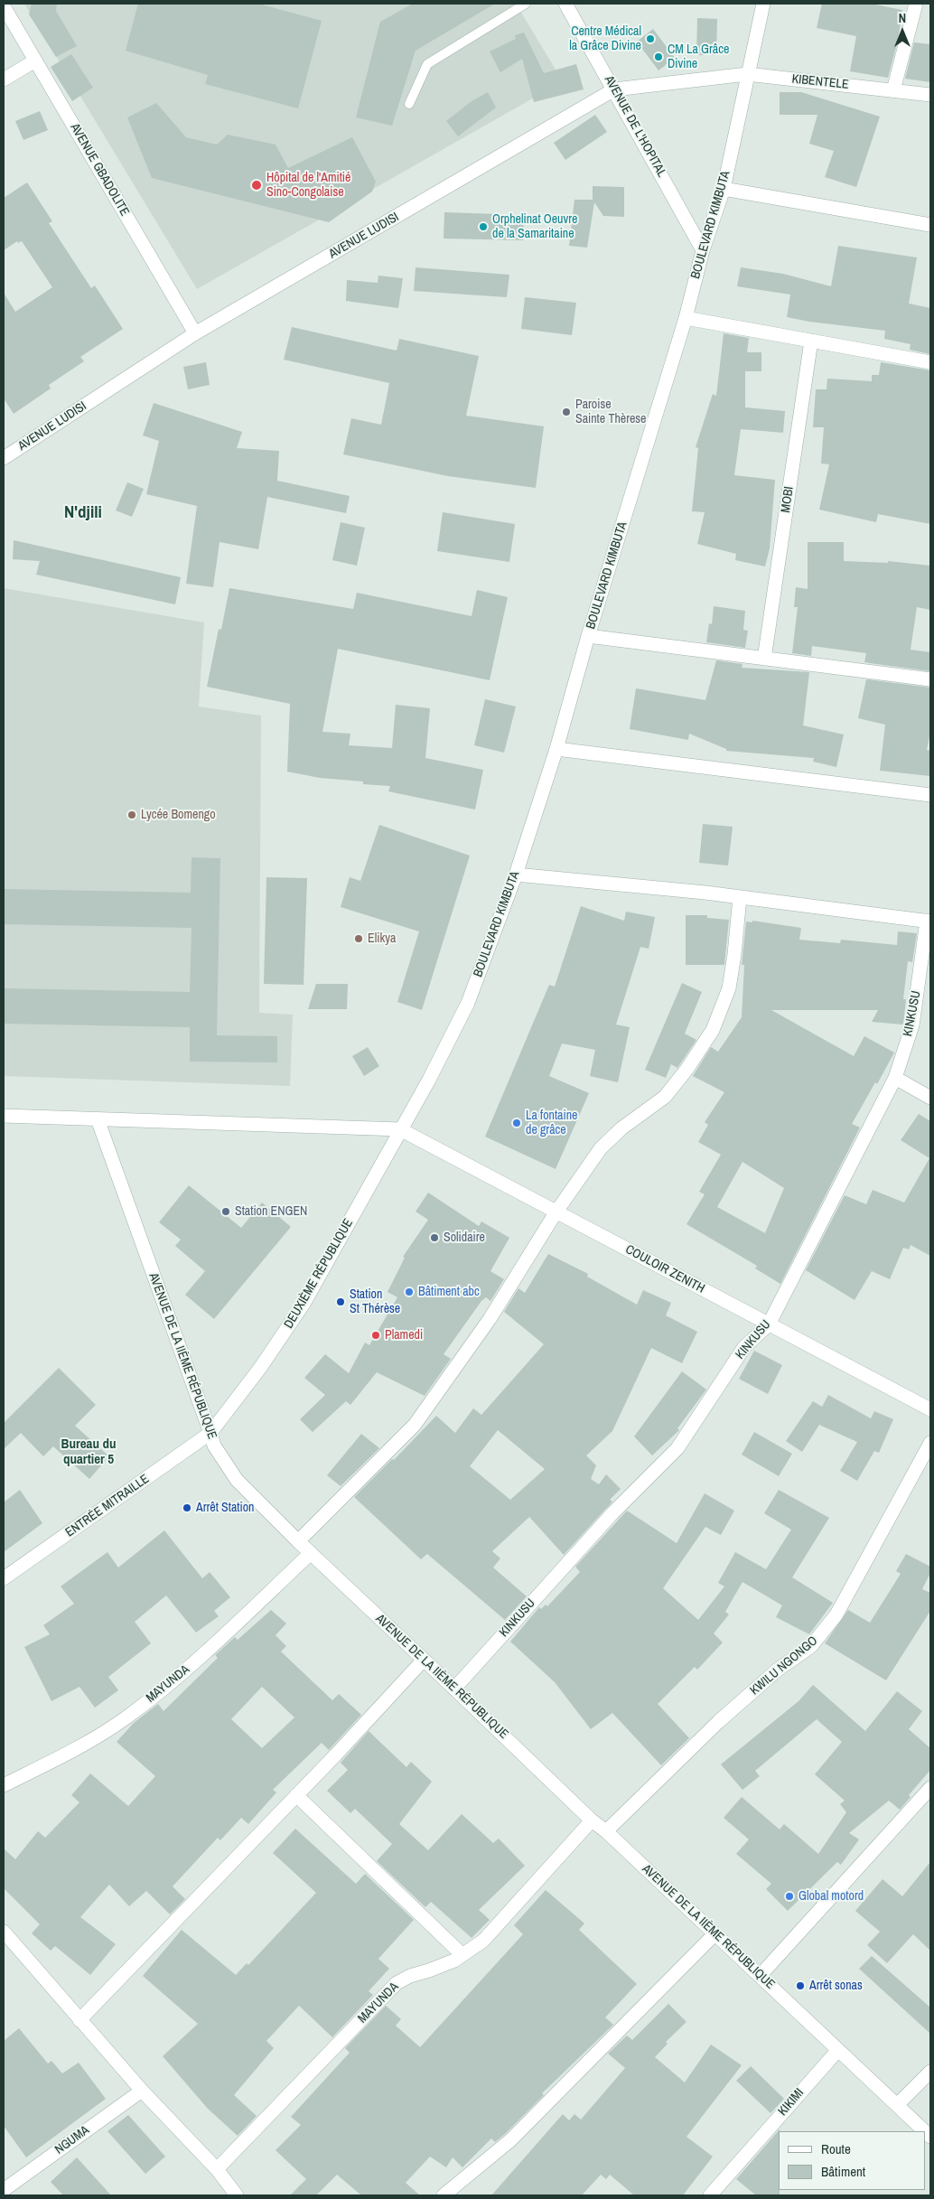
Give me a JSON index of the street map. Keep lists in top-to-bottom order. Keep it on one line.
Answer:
{"streets":{"street":["KIBENTELE","AVENUE DE L'HOPITAL","AVENUE GBADOLITE","BOULEVARD KIMBUTA","AVENUE LUDISI","MOBI","KINKUSU","COULOIR ZENITH","DEUXIÈME RÉPUBLIQUE","AVENUE DE LA IIÈME RÉPUBLIQUE","ENTRÉE MITRAILLE","KWILU NGONGO","MAYUNDA","KIKIMI","NGUMA"]},"crossings":[["KIBENTELE","BOULEVARD KIMBUTA"],["KIBENTELE","AVENUE LUDISI"],["AVENUE DE L'HOPITAL","BOULEVARD KIMBUTA"],["AVENUE DE L'HOPITAL","AVENUE LUDISI"],["AVENUE GBADOLITE","AVENUE LUDISI"],["BOULEVARD KIMBUTA","AVENUE LUDISI"],["BOULEVARD KIMBUTA","COULOIR ZENITH"],["BOULEVARD KIMBUTA","DEUXIÈME RÉPUBLIQUE"],["KINKUSU","COULOIR ZENITH"],["KINKUSU","AVENUE DE LA IIÈME RÉPUBLIQUE"],["COULOIR ZENITH","DEUXIÈME RÉPUBLIQUE"],["DEUXIÈME RÉPUBLIQUE","AVENUE DE LA IIÈME RÉPUBLIQUE"],["DEUXIÈME RÉPUBLIQUE","ENTRÉE MITRAILLE"],["AVENUE DE LA IIÈME RÉPUBLIQUE","ENTRÉE MITRAILLE"],["AVENUE DE LA IIÈME RÉPUBLIQUE","KWILU NGONGO"],["AVENUE DE LA IIÈME RÉPUBLIQUE","MAYUNDA"],["AVENUE DE LA IIÈME RÉPUBLIQUE","KIKIMI"]],"districts":["N'djili","Bureau du quartier 5"],"places":["Centre Médical la Grâce Divine","CM La Grâce Divine","Hôpital de l'Amitié Sino-Congolaise","Orphelinat Oeuvre de la Samaritaine","Paroise Sainte Thèrese","Lycée Bomengo","Elikya","La fontaine de grâce","Station ENGEN","Solidaire","Bâtiment abc","Station St Thérèse","Plamedi","Arrêt Station","Global motord","Arrêt sonas"],"legend":["Route","Bâtiment"],"north":"top"}
